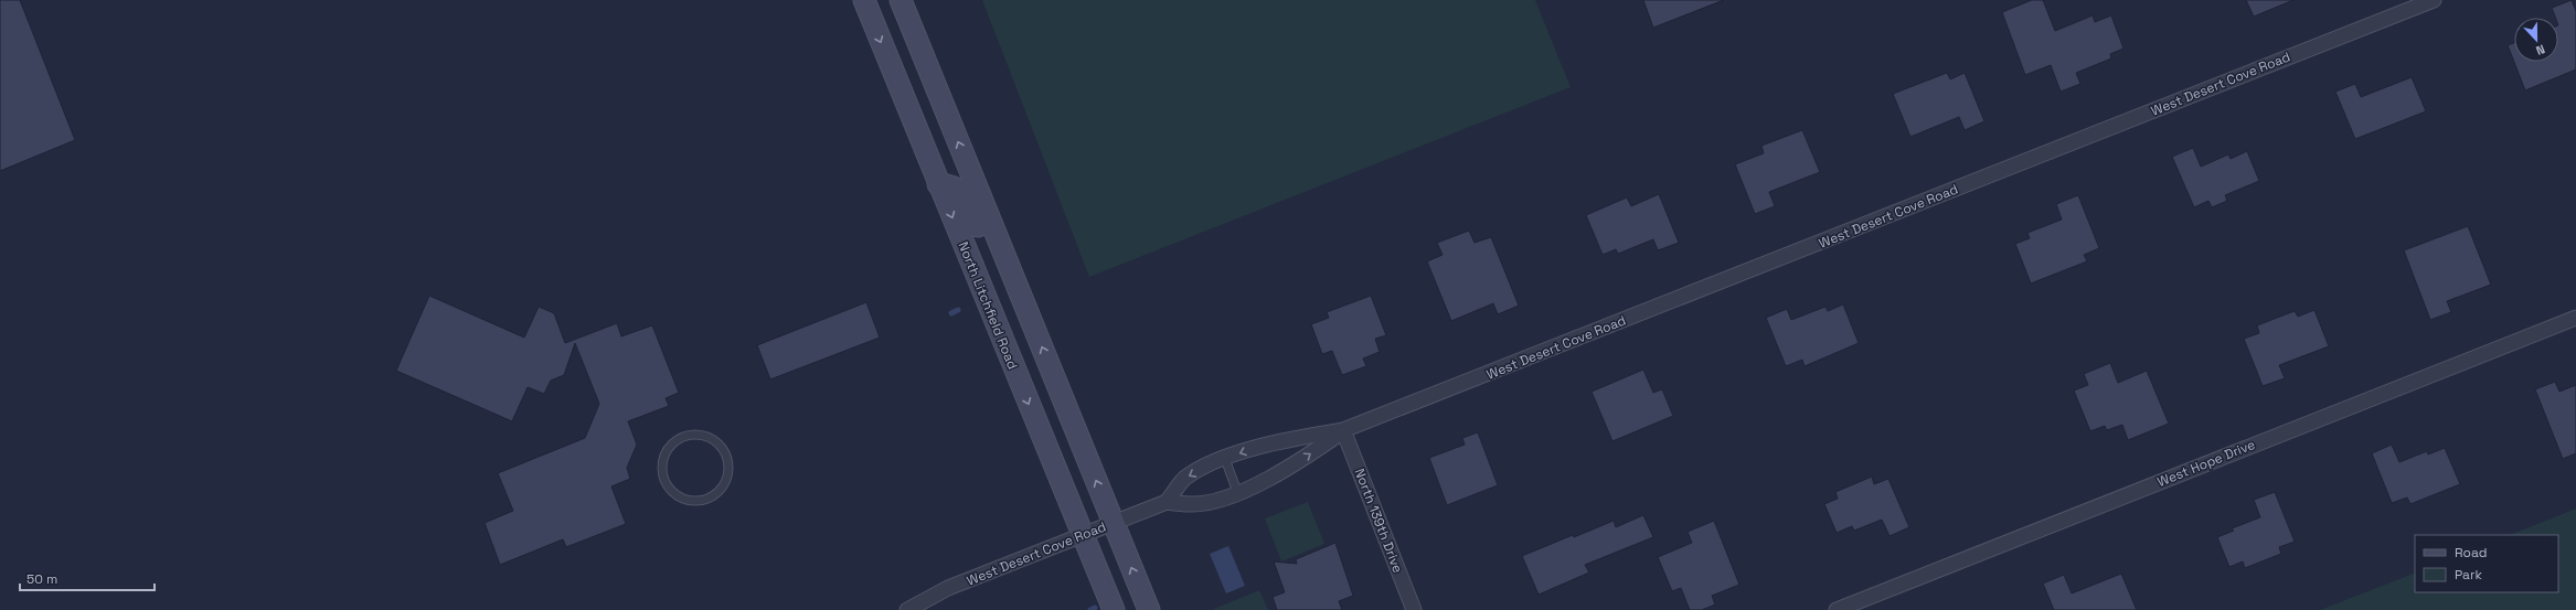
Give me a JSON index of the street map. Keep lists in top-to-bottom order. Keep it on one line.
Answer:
{"streets":{"main road":["North Litchfield Road"],"street":["West Desert Cove Road","West Hope Drive","North 139th Drive"]},"crossings":[["West Desert Cove Road","North Litchfield Road"],["West Desert Cove Road","North 139th Drive"]],"legend":["Road","Park"],"scale_bar":"50 m","north":"bottom"}
